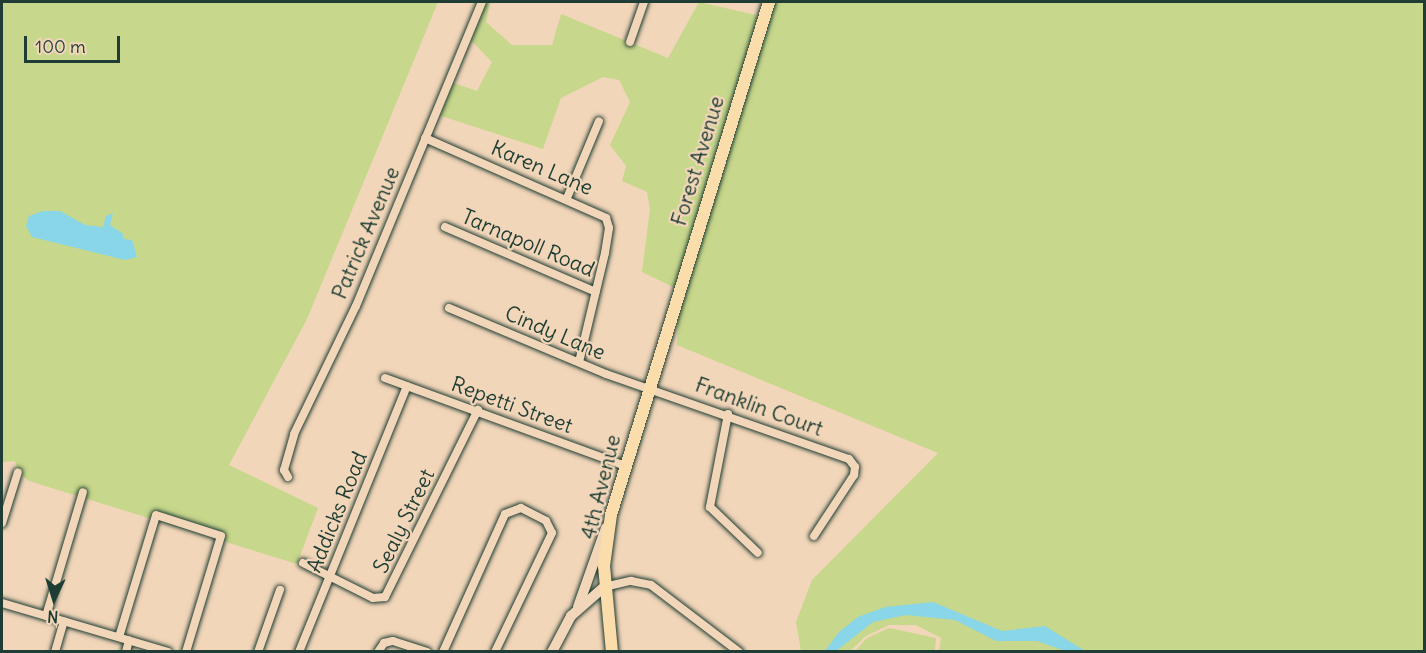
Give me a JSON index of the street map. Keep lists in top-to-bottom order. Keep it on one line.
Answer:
{"streets":{"main road":["Forest Avenue","4th Avenue"],"street":["Karen Lane","Patrick Avenue","Tarnapoll Road","Cindy Lane","Repetti Street","Franklin Court","Addicks Road","Sealy Street"]},"crossings":[["Forest Avenue","Cindy Lane"],["Forest Avenue","Franklin Court"],["Forest Avenue","4th Avenue"],["Karen Lane","Patrick Avenue"],["Karen Lane","Tarnapoll Road"],["Karen Lane","Cindy Lane"],["Cindy Lane","Franklin Court"],["Cindy Lane","4th Avenue"],["Repetti Street","4th Avenue"],["Repetti Street","Addicks Road"],["Repetti Street","Sealy Street"],["Franklin Court","4th Avenue"],["Addicks Road","Sealy Street"]],"scale_bar":"100 m","north":"bottom"}
